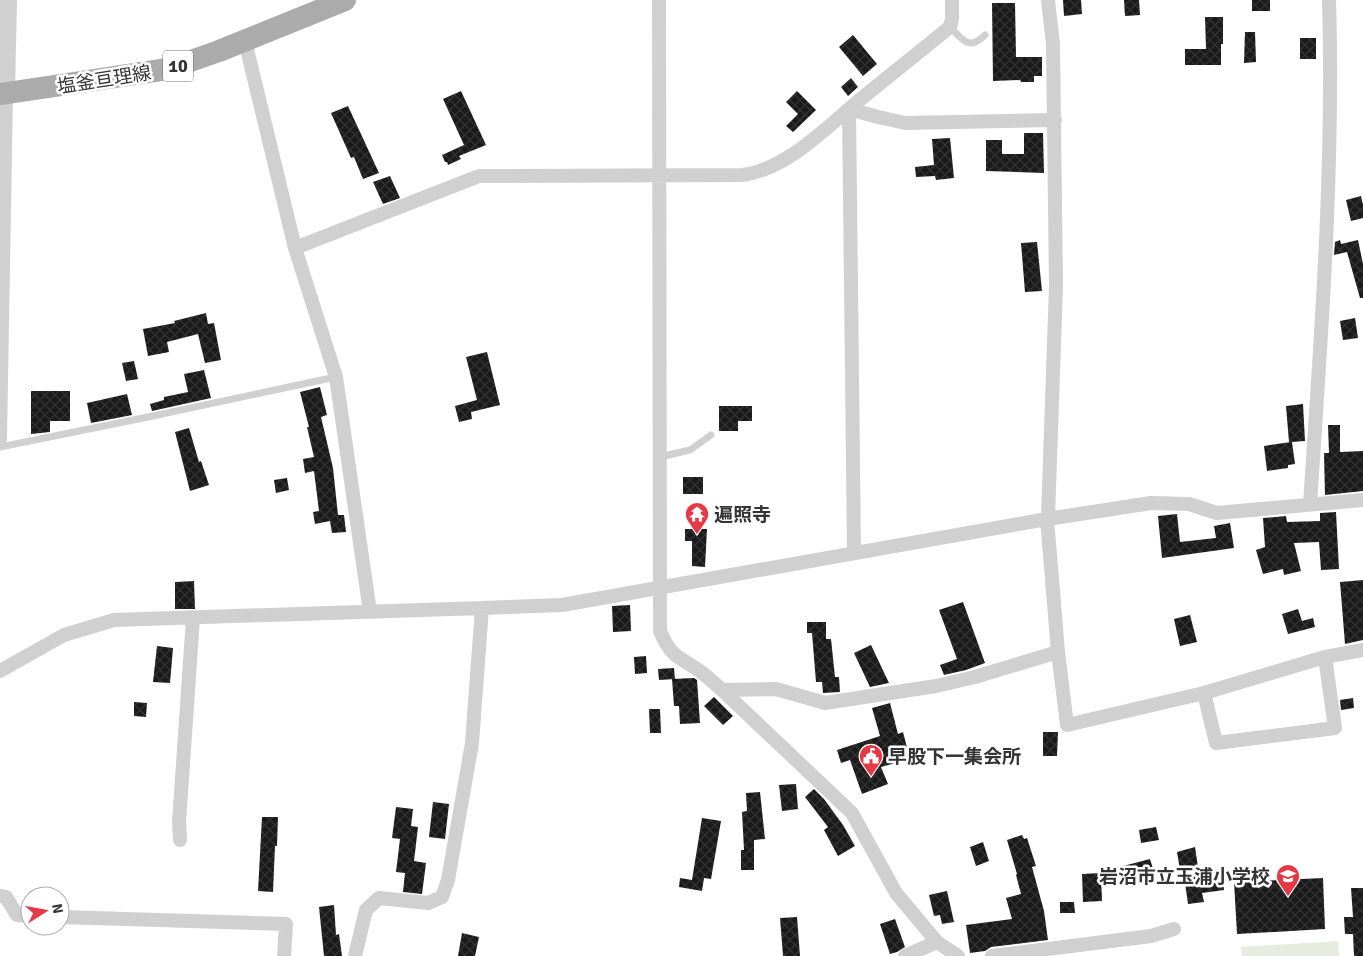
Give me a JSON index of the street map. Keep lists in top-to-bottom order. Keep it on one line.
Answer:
{"streets":{"main road":["10","塩釜亘理線"]},"places":{"temple":["遍照寺"],"public building":["早股下一集会所"],"school or university":["岩沼市立玉浦小学校"]},"north":"right"}
